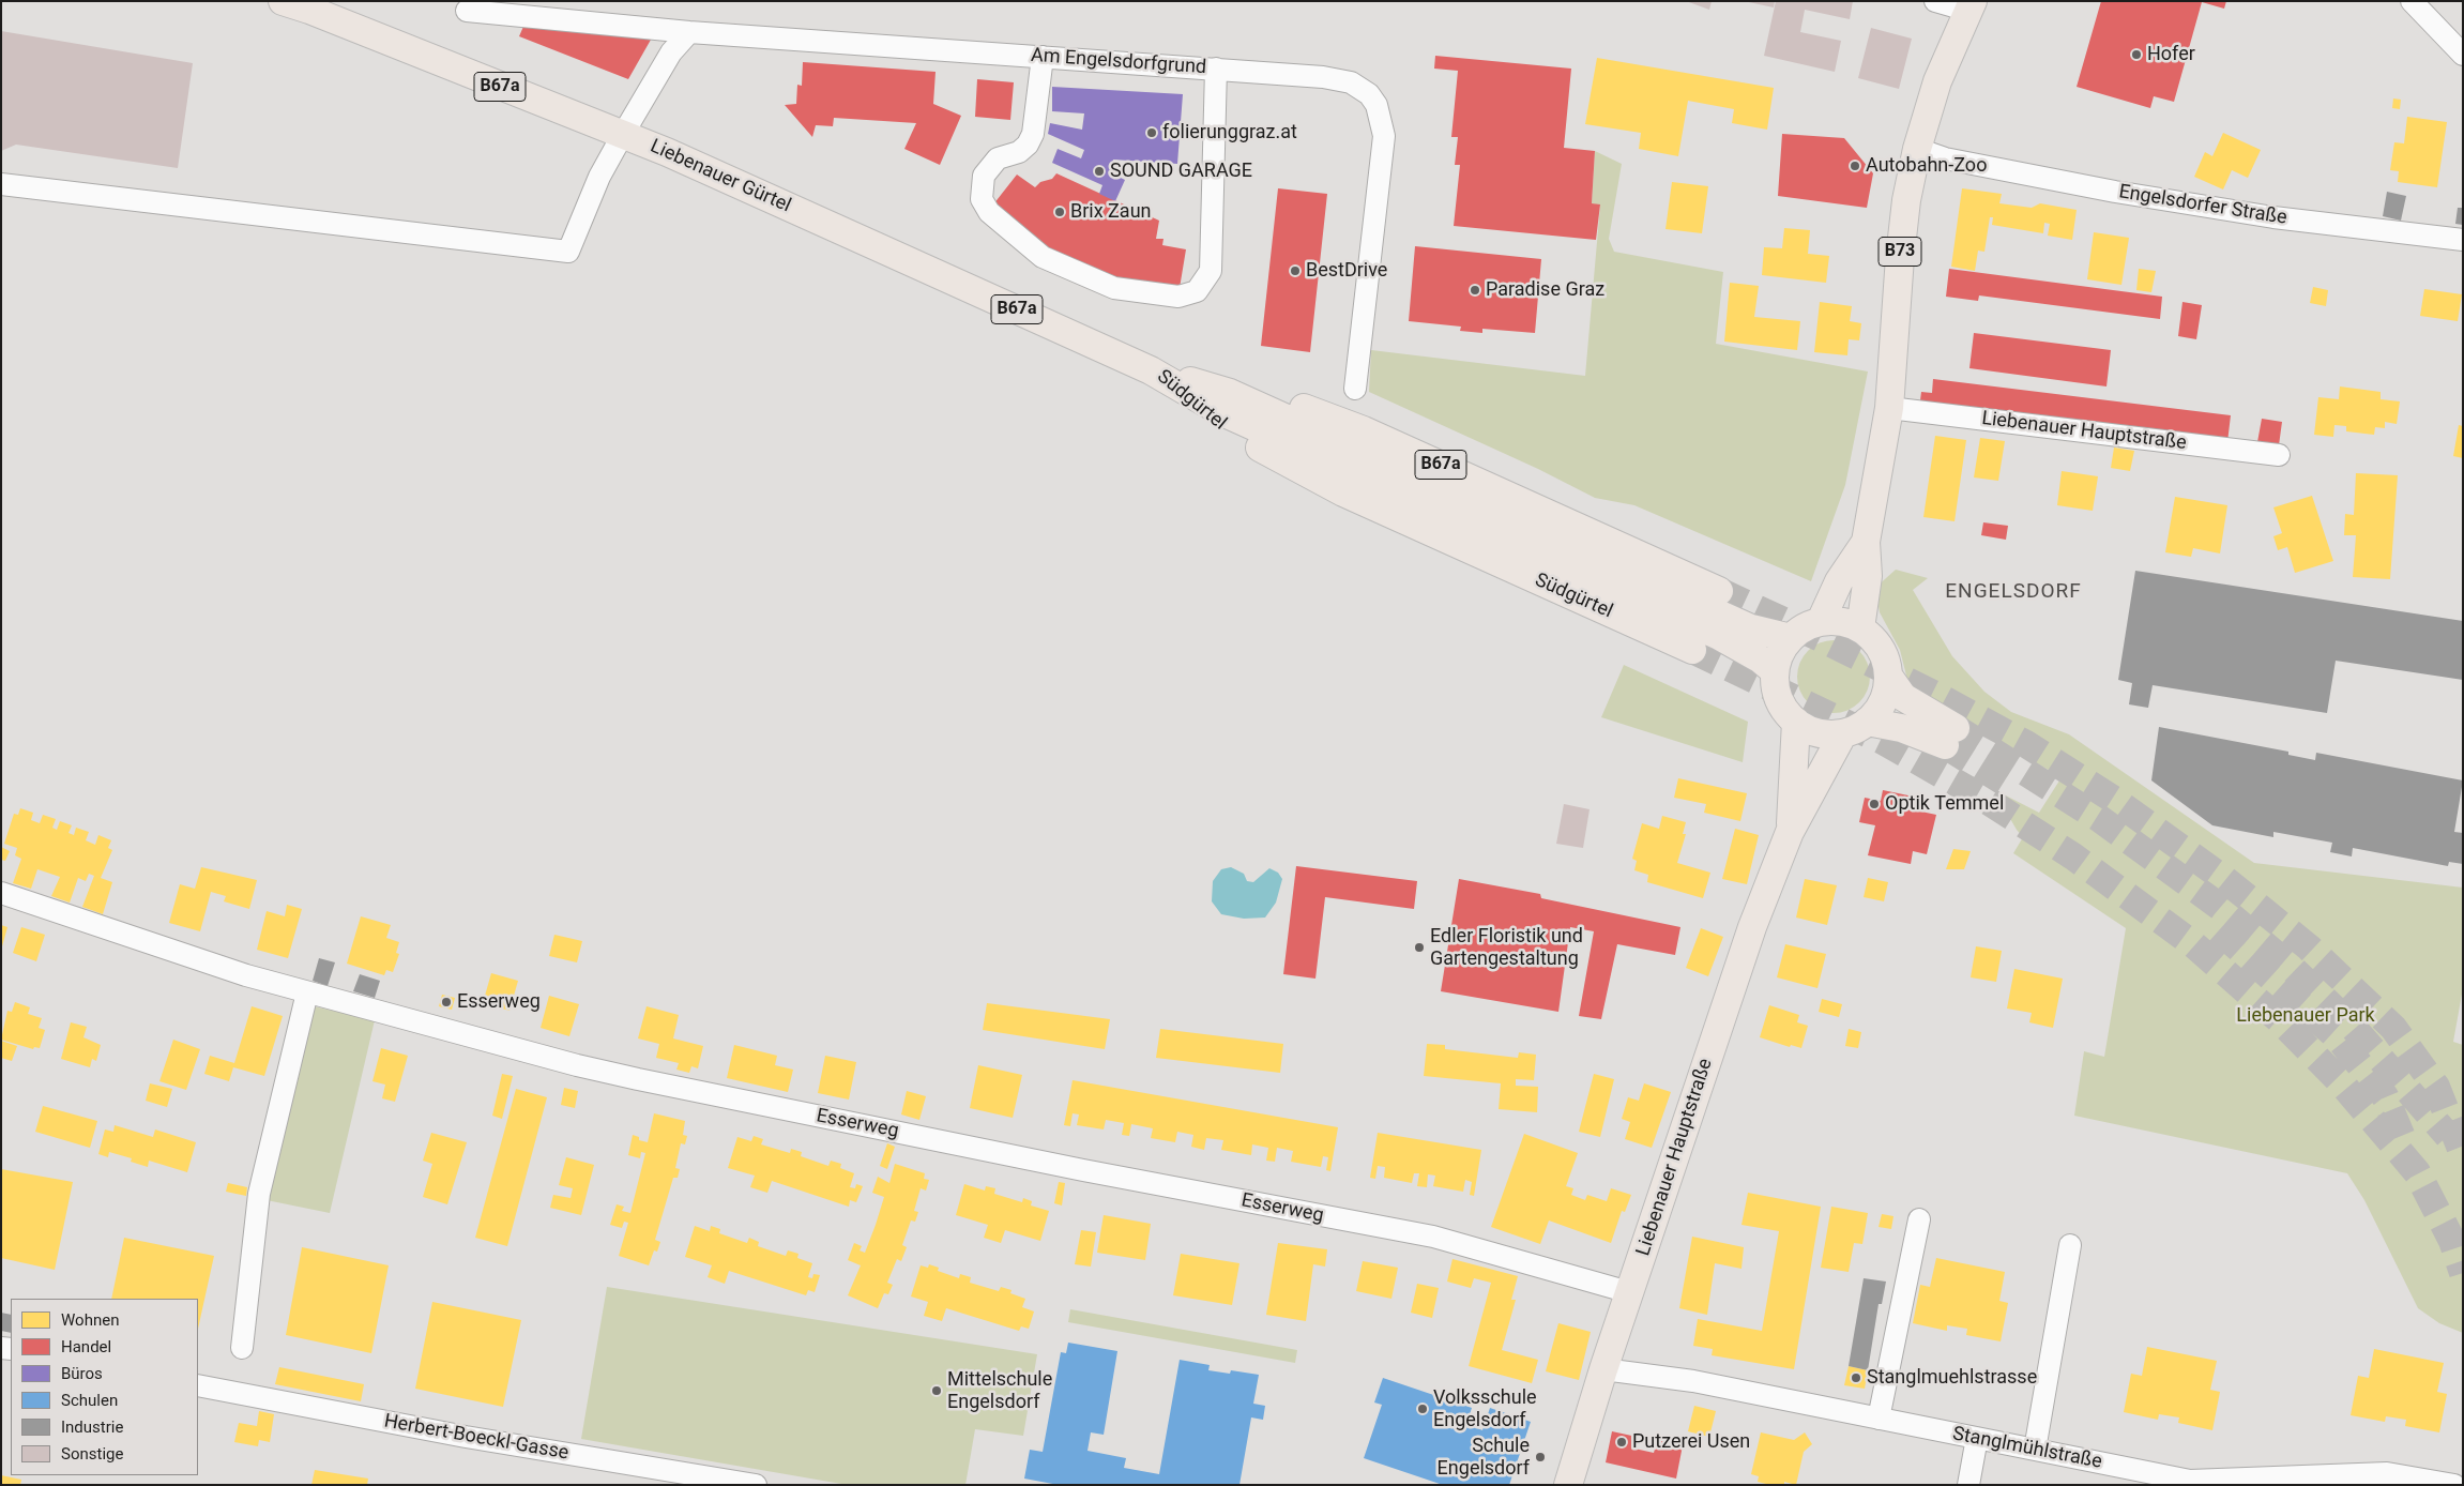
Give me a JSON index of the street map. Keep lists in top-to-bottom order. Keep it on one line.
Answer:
{"streets":{"main road":["B67a","Liebenauer Gürtel","B73","Südgürtel","Liebenauer Hauptstraße"],"street":["Am Engelsdorfgrund","Engelsdorfer Straße","Esserweg","Herbert-Boeckl-Gasse","Stanglmühlstraße"]},"crossings":[["Liebenauer Gürtel","Südgürtel"],["Engelsdorfer Straße","B73"],["B73","Liebenauer Hauptstraße"],["Liebenauer Hauptstraße","Esserweg"],["Liebenauer Hauptstraße","Stanglmühlstraße"]],"districts":["ENGELSDORF"],"parks":["Liebenauer Park"],"places":["Hofer","folierunggraz.at","Autobahn-Zoo","SOUND GARAGE","Brix Zaun","BestDrive","Paradise Graz","Optik Temmel","Edler Floristik und Gartengestaltung","Esserweg","Stanglmuehlstrasse","Mittelschule Engelsdorf","Volksschule Engelsdorf","Putzerei Usen","Schule Engelsdorf"],"legend":["Wohnen","Handel","Büros","Schulen","Industrie","Sonstige"]}
